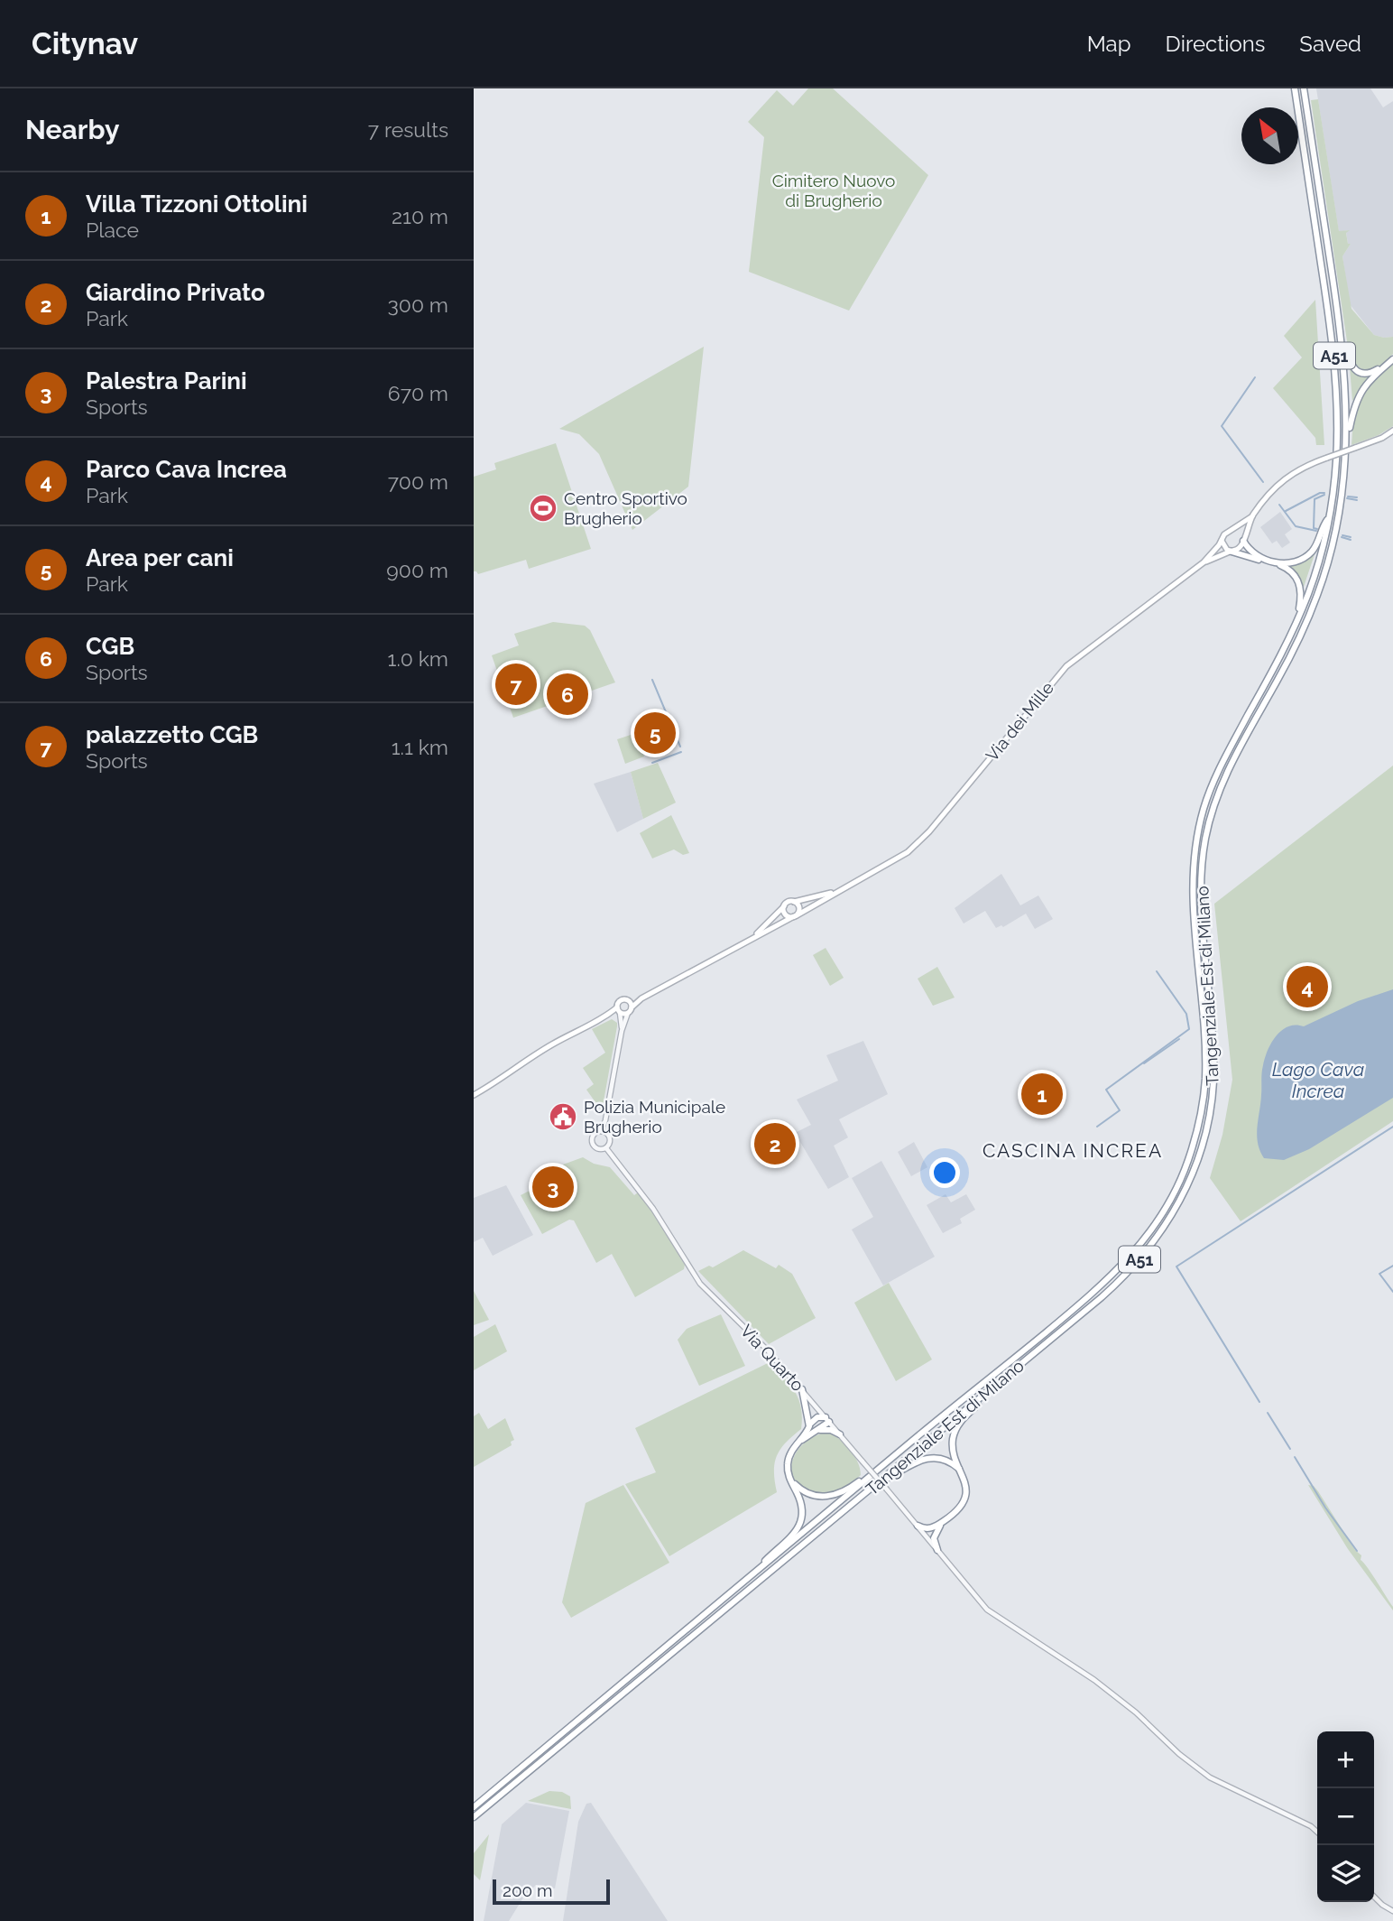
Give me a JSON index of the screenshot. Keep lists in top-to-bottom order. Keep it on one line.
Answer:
{"streets":{"highway":["A51","Tangenziale Est di Milano"],"main road":["Via dei Mille"],"street":["Via Quarto"]},"crossings":[["A51","Tangenziale Est di Milano"]],"districts":["CASCINA INCREA"],"water":["Lago Cava Increa"],"parks":["Cimitero Nuovo di Brugherio"],"places":{"sports":["Centro Sportivo Brugherio"],"public building":["Polizia Municipale Brugherio"]},"scale_bar":"200 m","north":"top left","page":{"header":"Citynav","nav":["Map","Directions","Saved"],"heading":["Nearby","7 results"],"list":[{"mark":"1","name":"Villa Tizzoni Ottolini","note":"Place","value":"210 m"},{"mark":"2","name":"Giardino Privato","note":"Park","value":"300 m"},{"mark":"3","name":"Palestra Parini","note":"Sports","value":"670 m"},{"mark":"4","name":"Parco Cava Increa","note":"Park","value":"700 m"},{"mark":"5","name":"Area per cani","note":"Park","value":"900 m"},{"mark":"6","name":"CGB","note":"Sports","value":"1.0 km"},{"mark":"7","name":"palazzetto CGB","note":"Sports","value":"1.1 km"}],"pins":["7","6","5","4","1","2","3"],"map_buttons":["+","−"],"scale":"200 m"}}
